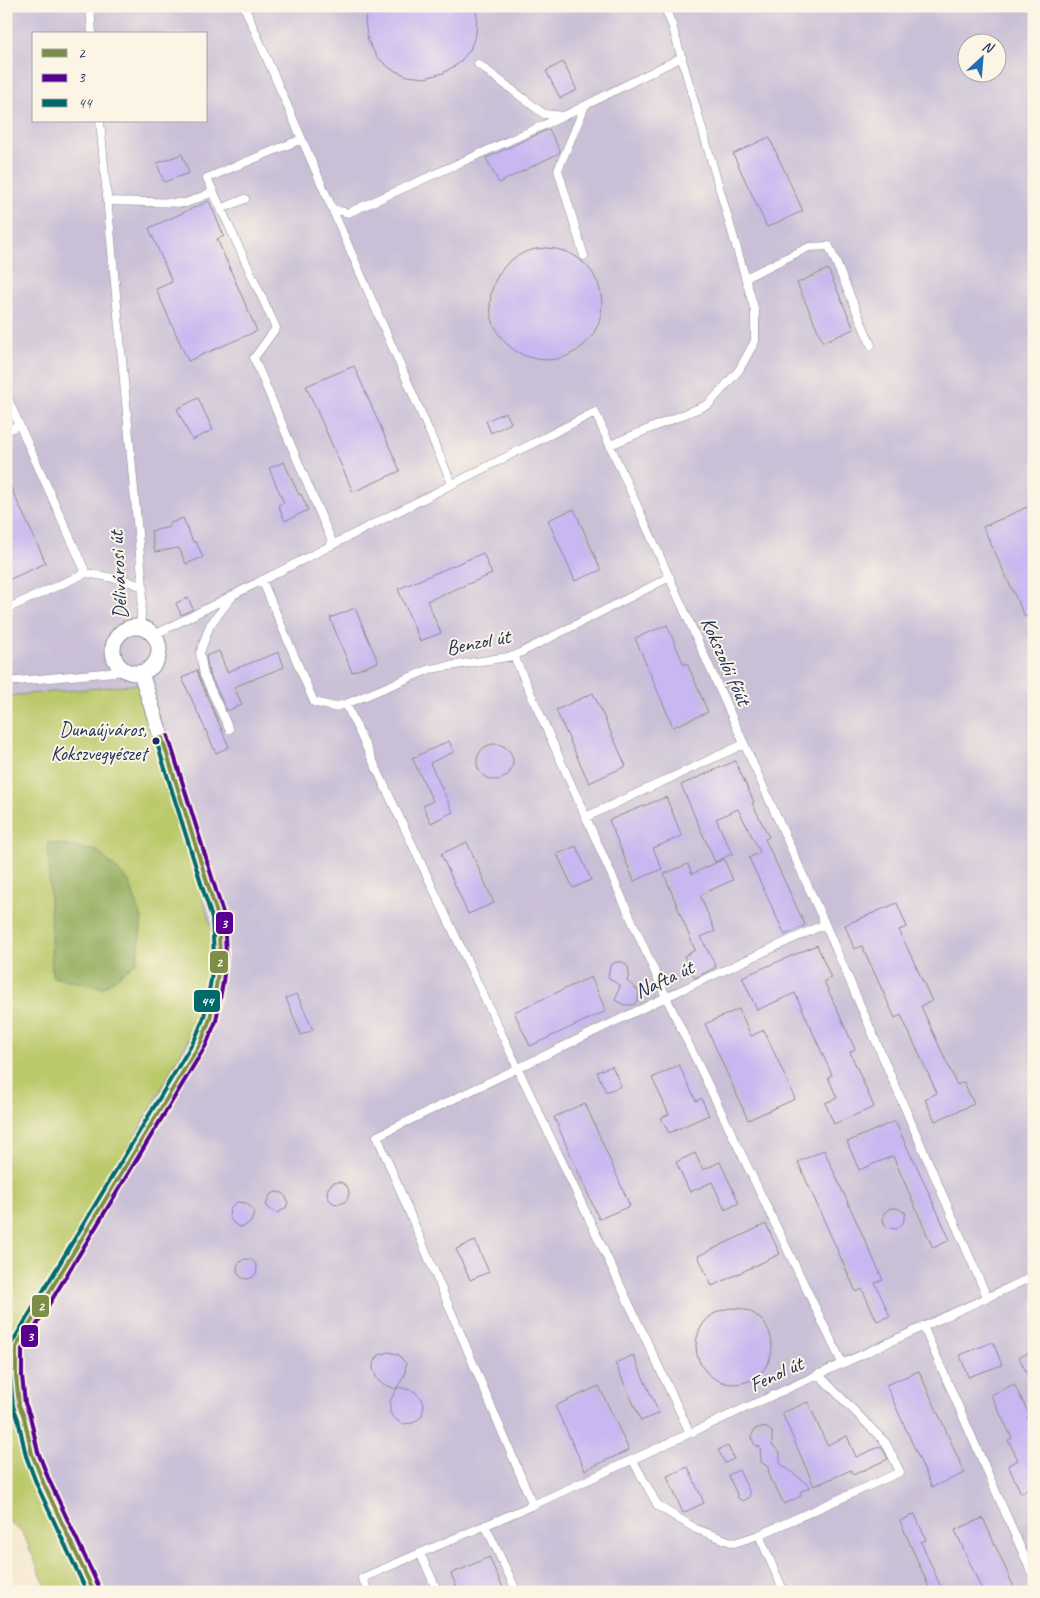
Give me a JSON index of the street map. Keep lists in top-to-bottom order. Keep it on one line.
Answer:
{"streets":{"street":["Délivárosi út"],"lane":["Benzol út","Kokszolói főút","Nafta út","Fenol út"]},"crossings":[["Benzol út","Kokszolói főút"],["Kokszolói főút","Nafta út"],["Kokszolói főút","Fenol út"],["Nafta út","Fenol út"]],"places":["Dunaújváros, Kokszvegyészet"],"lines":["transit line 3","transit line 2","transit line 44"],"legend":["2","3","44"],"north":"top right"}
